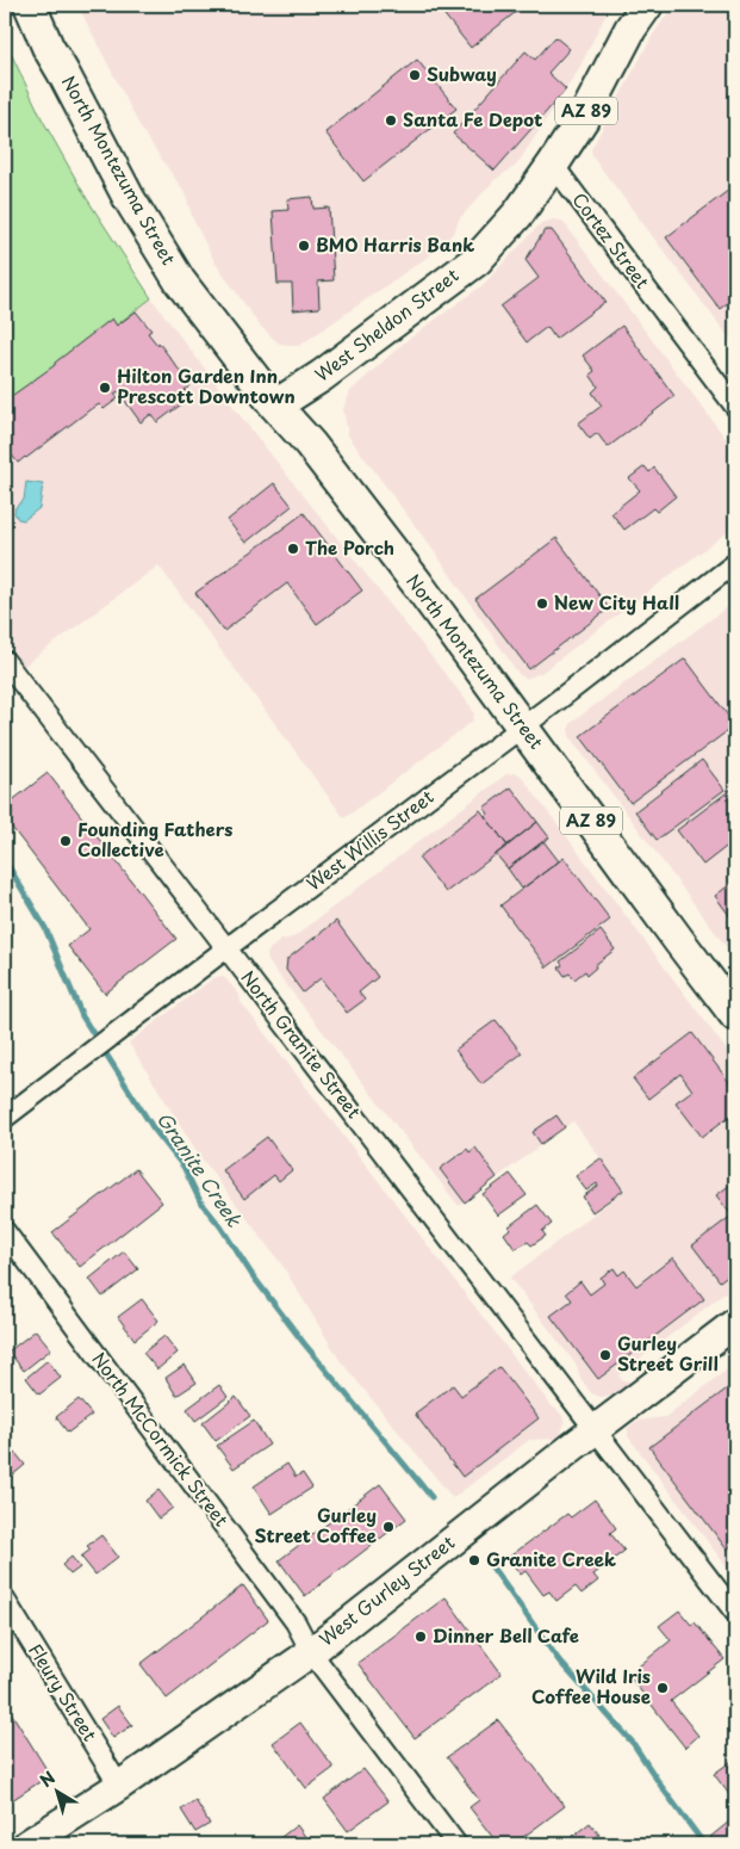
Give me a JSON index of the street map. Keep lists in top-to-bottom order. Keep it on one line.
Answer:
{"streets":{"main road":["AZ 89","North Montezuma Street","West Sheldon Street","West Gurley Street"],"street":["Cortez Street","West Willis Street","North Granite Street","North McCormick Street","Fleury Street"]},"crossings":[["AZ 89","Cortez Street"],["AZ 89","West Sheldon Street"],["North Montezuma Street","West Sheldon Street"],["North Montezuma Street","West Willis Street"],["Cortez Street","West Sheldon Street"],["West Willis Street","North Granite Street"],["North Granite Street","West Gurley Street"],["North McCormick Street","West Gurley Street"],["West Gurley Street","Fleury Street"]],"water":["Granite Creek"],"places":["Subway","Santa Fe Depot","BMO Harris Bank","Hilton Garden Inn Prescott Downtown","The Porch","New City Hall","Founding Fathers Collective","Gurley Street Grill","Gurley Street Coffee","Granite Creek","Dinner Bell Cafe","Wild Iris Coffee House"],"north":"top left"}
